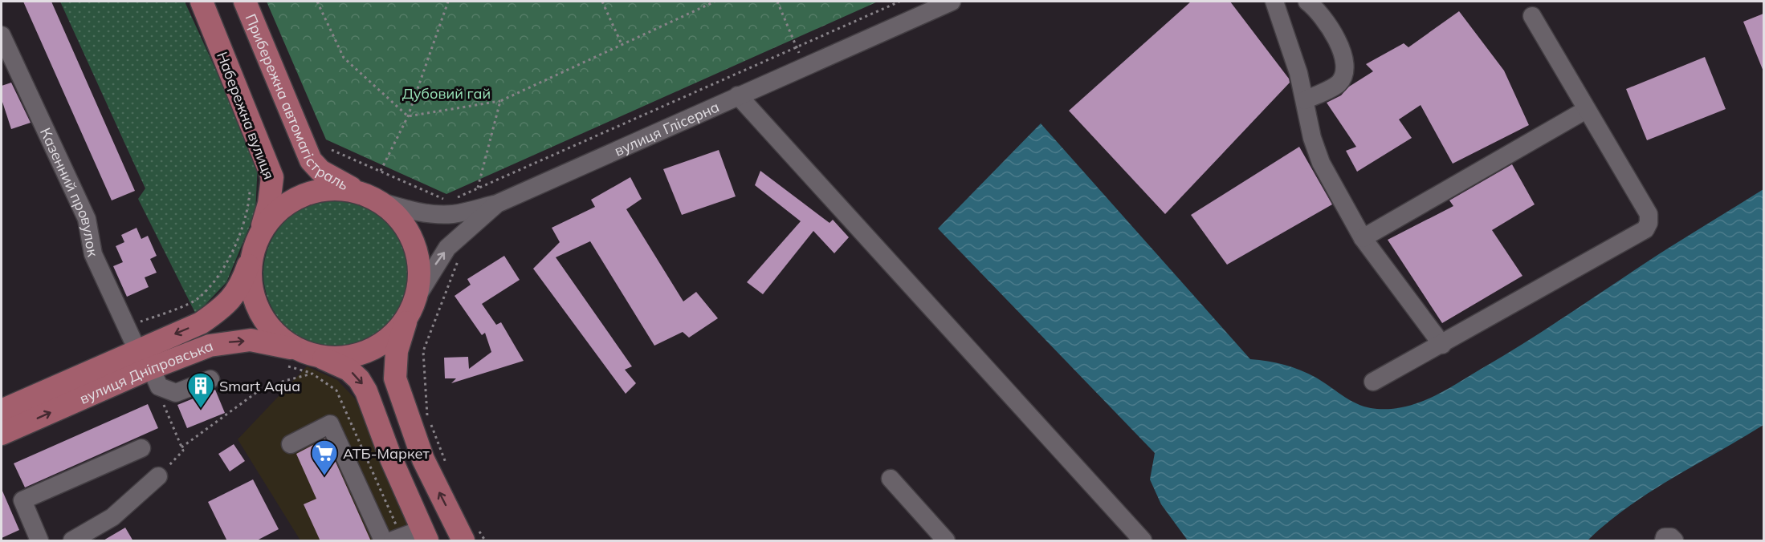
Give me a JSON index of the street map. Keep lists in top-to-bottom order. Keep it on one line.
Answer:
{"streets":{"main road":["Прибережна автомагістраль","Набережна вулиця","вулиця Дніпровська"],"street":["вулиця Глісерна","Казенний провулок"]},"crossings":[["Прибережна автомагістраль","Набережна вулиця"],["Прибережна автомагістраль","вулиця Глісерна"],["Прибережна автомагістраль","вулиця Дніпровська"],["Набережна вулиця","вулиця Глісерна"],["Набережна вулиця","вулиця Дніпровська"],["вулиця Глісерна","вулиця Дніпровська"],["Казенний провулок","вулиця Дніпровська"]],"parks":["Дубовий гай"],"places":{"building":["Smart Aqua"],"supermarket":["АТБ-Маркет"]}}
